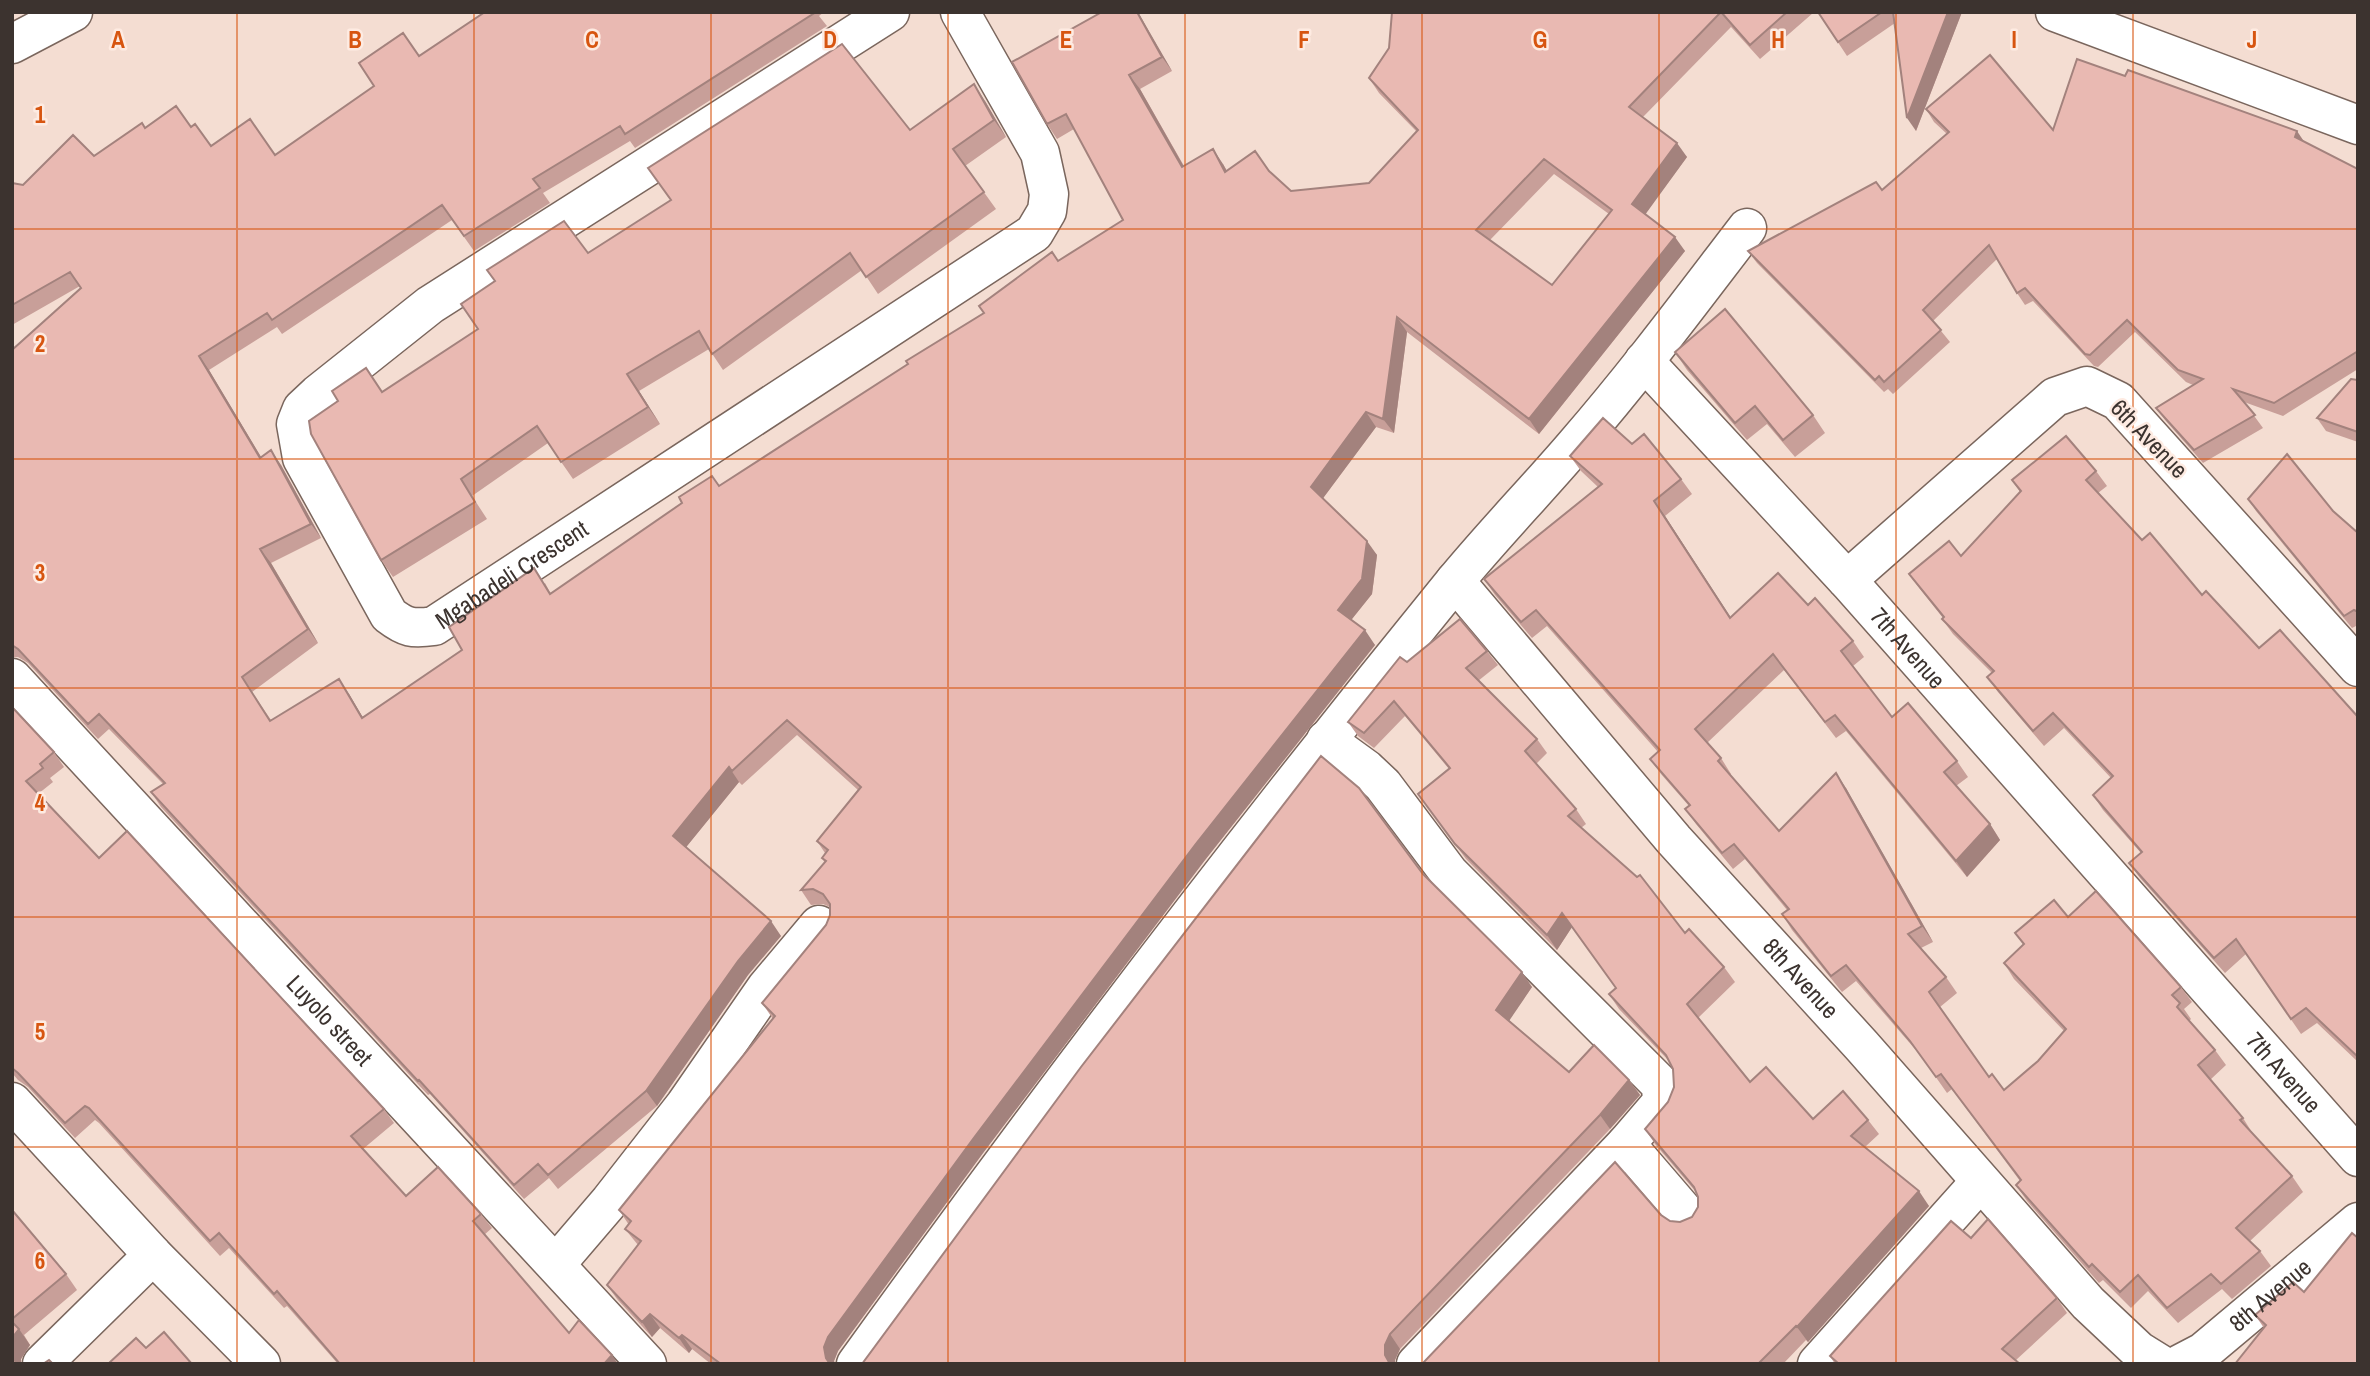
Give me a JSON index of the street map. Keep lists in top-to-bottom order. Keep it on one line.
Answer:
{"streets":{"street":["6th Avenue","Mgabadeli Crescent","7th Avenue","8th Avenue","Luyolo street"]},"crossings":[["6th Avenue","7th Avenue"]],"grid":{"columns":["A","B","C","D","E","F","G","H","I","J"],"rows":["1","2","3","4","5","6"]}}
